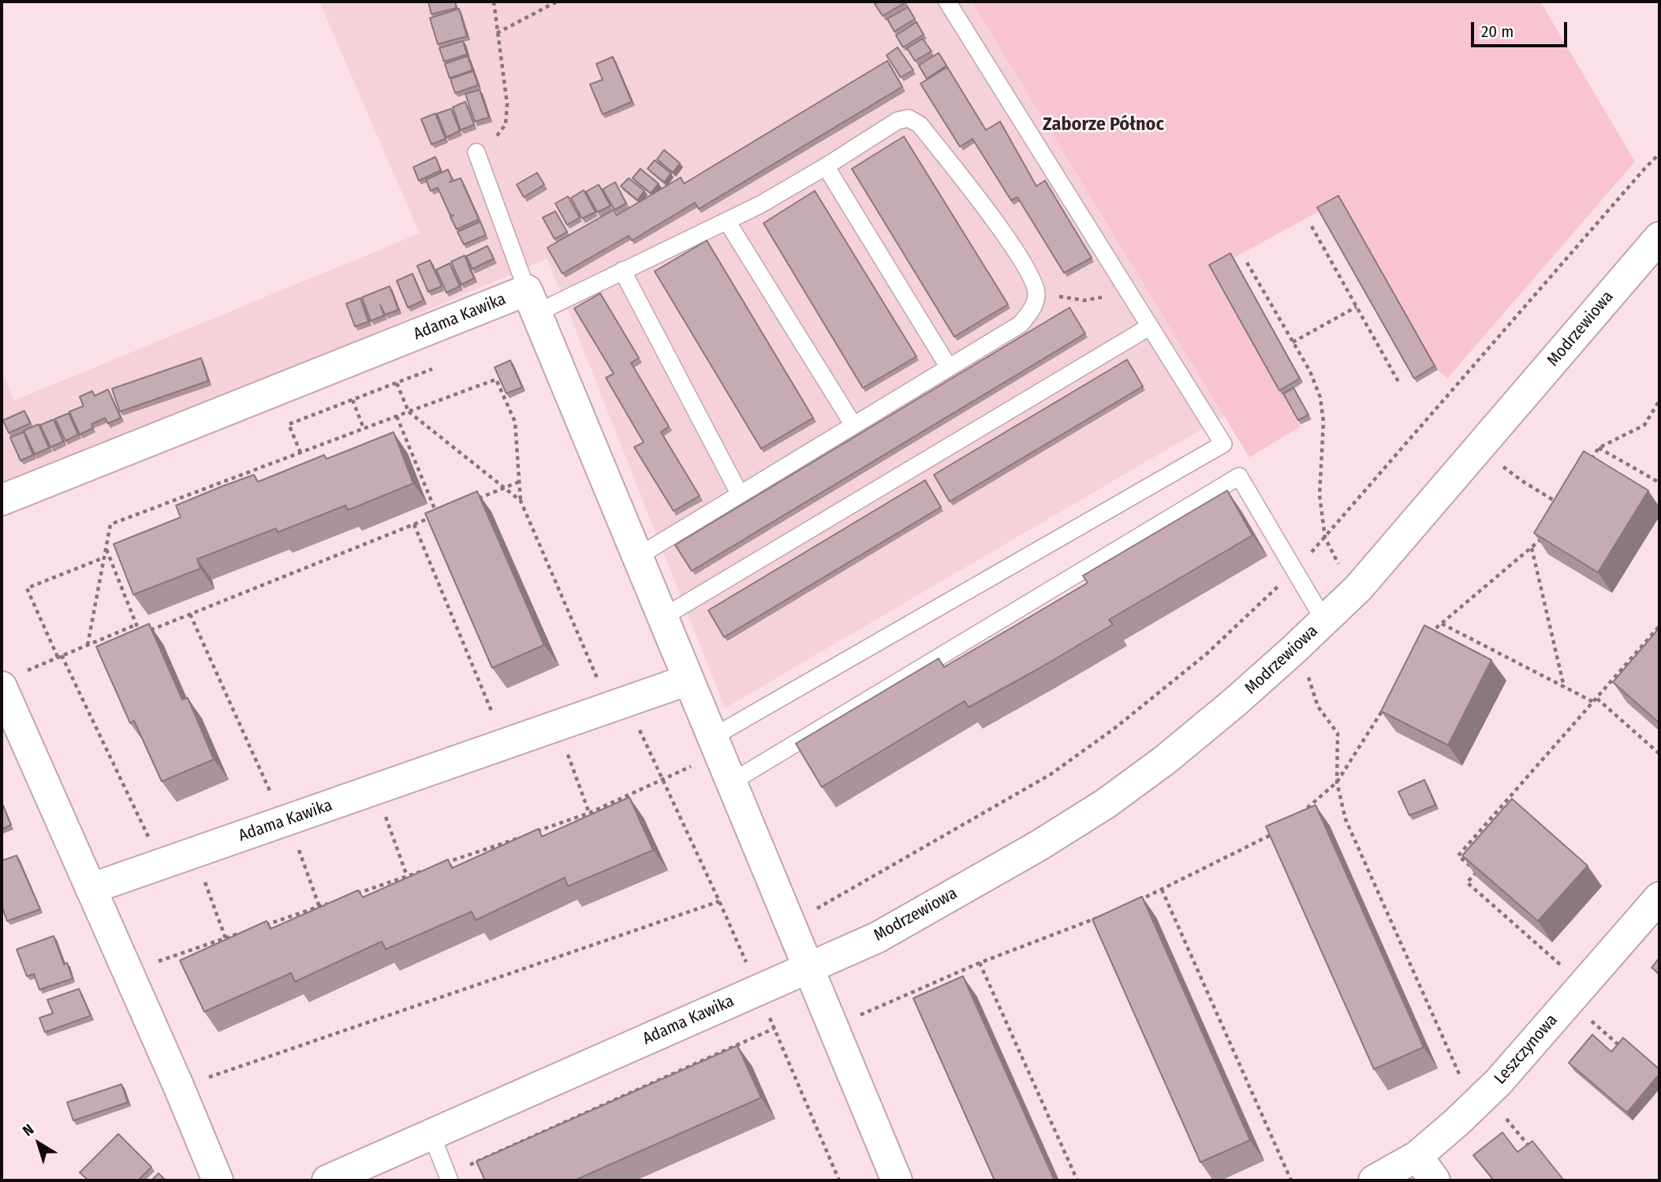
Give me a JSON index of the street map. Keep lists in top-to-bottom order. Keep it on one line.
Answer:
{"streets":{"street":["Adama Kawika","Modrzewiowa","Leszczynowa"]},"crossings":[["Adama Kawika","Modrzewiowa"]],"districts":["Zaborze Północ"],"scale_bar":"20 m","north":"top left"}
